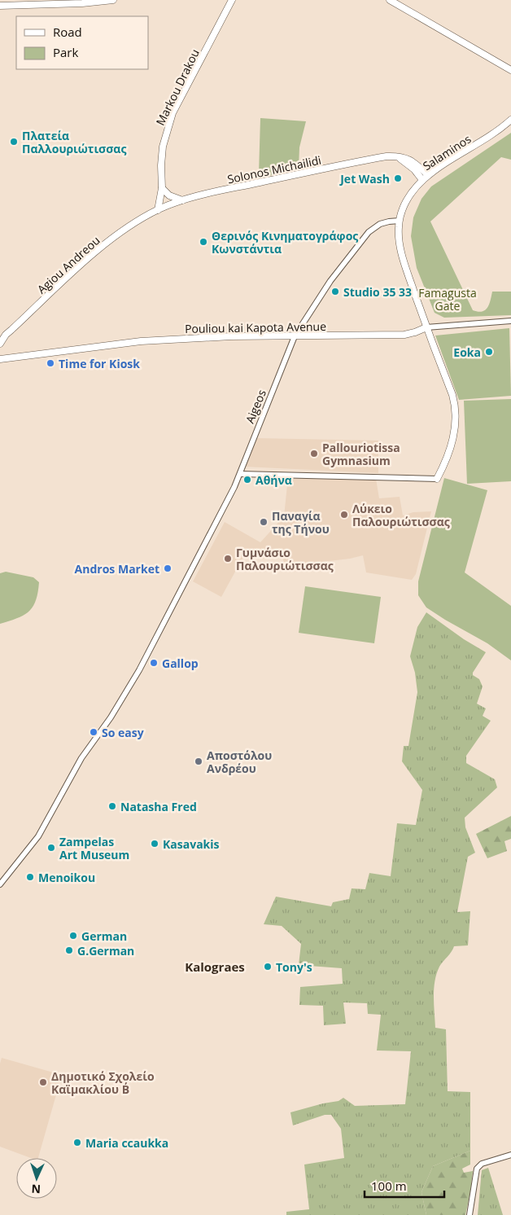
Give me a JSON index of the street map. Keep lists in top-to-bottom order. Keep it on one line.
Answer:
{"streets":{"main road":["Markou Drakou","Salaminos","Solonos Michailidi","Agiou Andreou","Pouliou kai Kapota Avenue"],"street":["Aigeos"]},"crossings":[["Markou Drakou","Solonos Michailidi"],["Markou Drakou","Agiou Andreou"],["Salaminos","Solonos Michailidi"],["Salaminos","Pouliou kai Kapota Avenue"],["Salaminos","Aigeos"],["Solonos Michailidi","Agiou Andreou"],["Pouliou kai Kapota Avenue","Aigeos"]],"districts":["Kalograes"],"parks":["Famagusta Gate"],"places":["Πλατεία Παλλουριώτισσας","Jet Wash","Θερινός Κινηματογράφος Κωνστάντια","Studio 35 33","Eoka","Time for Kiosk","Pallouriotissa Gymnasium","Αθήνα","Λύκειο Παλουριώτισσας","Παναγία της Τήνου","Γυμνάσιο Παλουριώτισσας","Andros Market","Gallop","So easy","Αποστόλου Ανδρέου","Natasha Fred","Kasavakis","Zampelas Art Museum","Menoikou","German","G.German","Tony's","Δημοτικό Σχολείο Καϊμακλίου Β΄","Maria ccaukka"],"legend":["Road","Park"],"scale_bar":"100 m","north":"bottom"}
